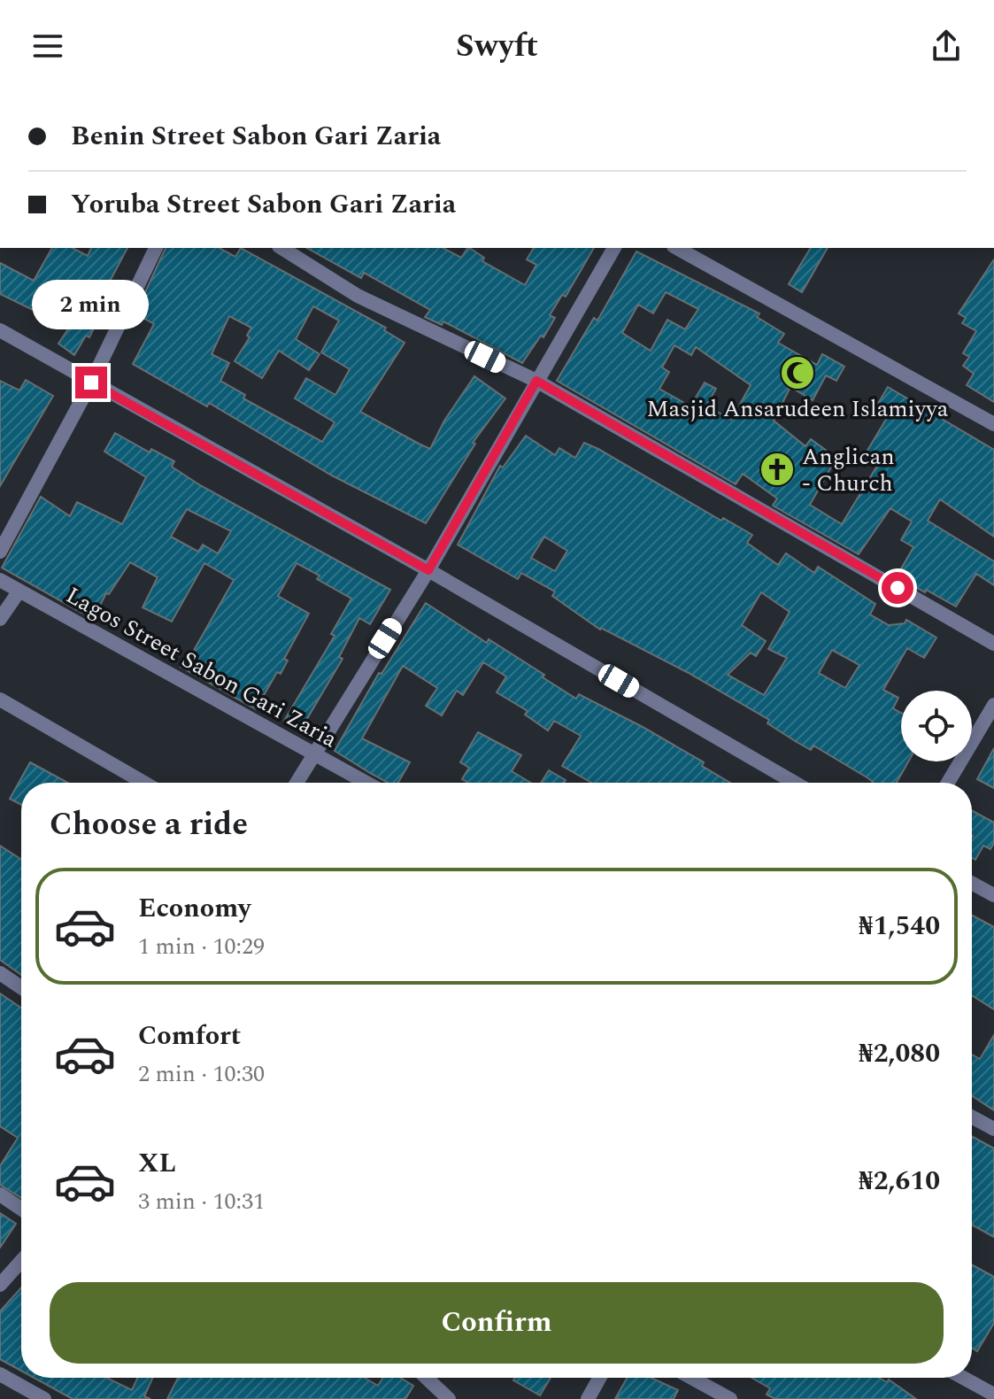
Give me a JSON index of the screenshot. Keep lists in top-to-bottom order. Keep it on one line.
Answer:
{"streets":{"street":["Lagos Street Sabon Gari Zaria"]},"places":{"mosque":["Masjid Ansarudeen Islamiyya"],"church":["Anglican - Church"]},"page":{"header":"Swyft","banner":["Benin Street Sabon Gari Zaria","Yoruba Street Sabon Gari Zaria"],"bubble":"2 min","heading":"Choose a ride","list":[{"name":"Economy","note":"1 min · 10:29","value":"₦1,540"},{"name":"Comfort","note":"2 min · 10:30","value":"₦2,080"},{"name":"XL","note":"3 min · 10:31","value":"₦2,610"}],"buttons":"Confirm"}}
